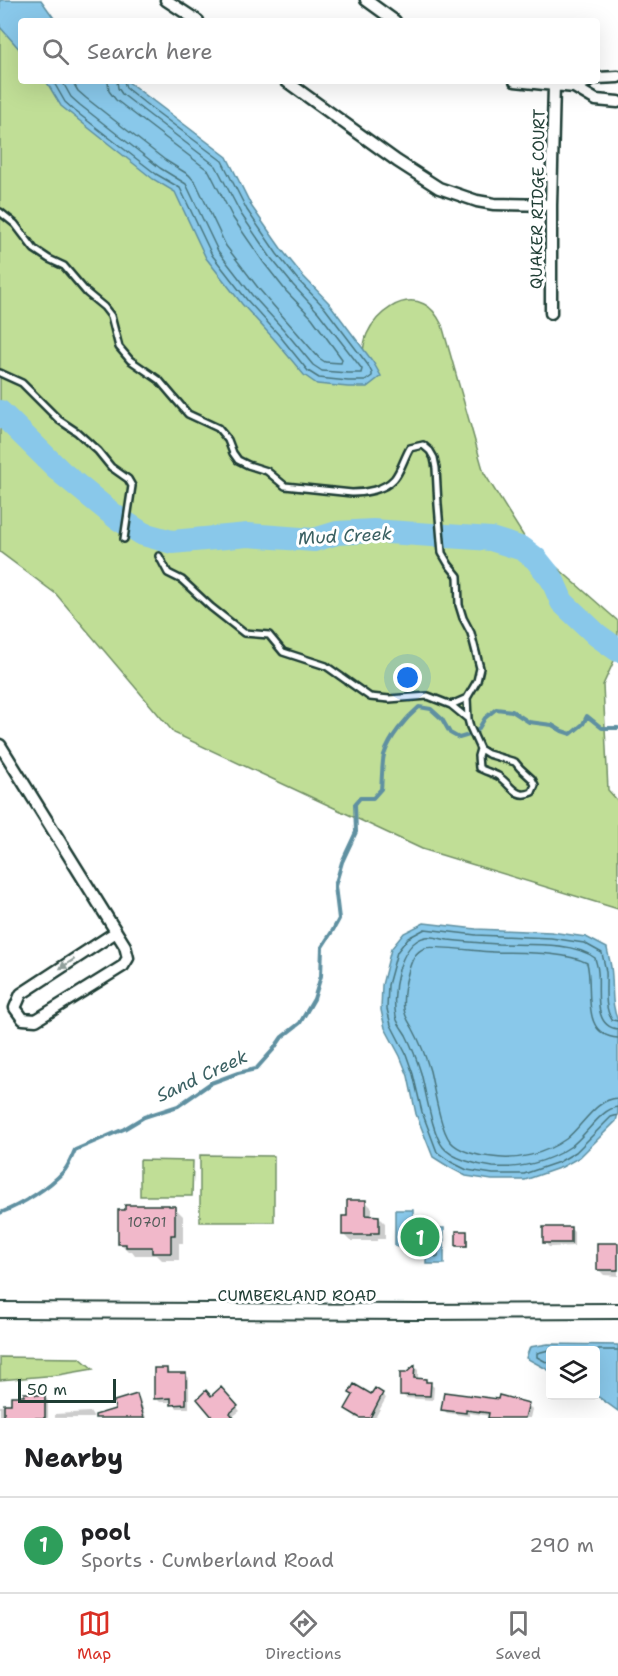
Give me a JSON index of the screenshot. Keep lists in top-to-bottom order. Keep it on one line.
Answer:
{"streets":{"main road":["CUMBERLAND ROAD"],"street":["QUAKER RIDGE COURT"]},"water":["Mud Creek","Sand Creek"],"house_numbers":["10701"],"scale_bar":"50 m","page":{"search":"Search here","pins":"1","scale":"50 m","heading":"Nearby","list":[{"mark":"1","name":"pool","note":"Sports · Cumberland Road","value":"290 m"}],"nav":["Map","Directions","Saved"]}}
